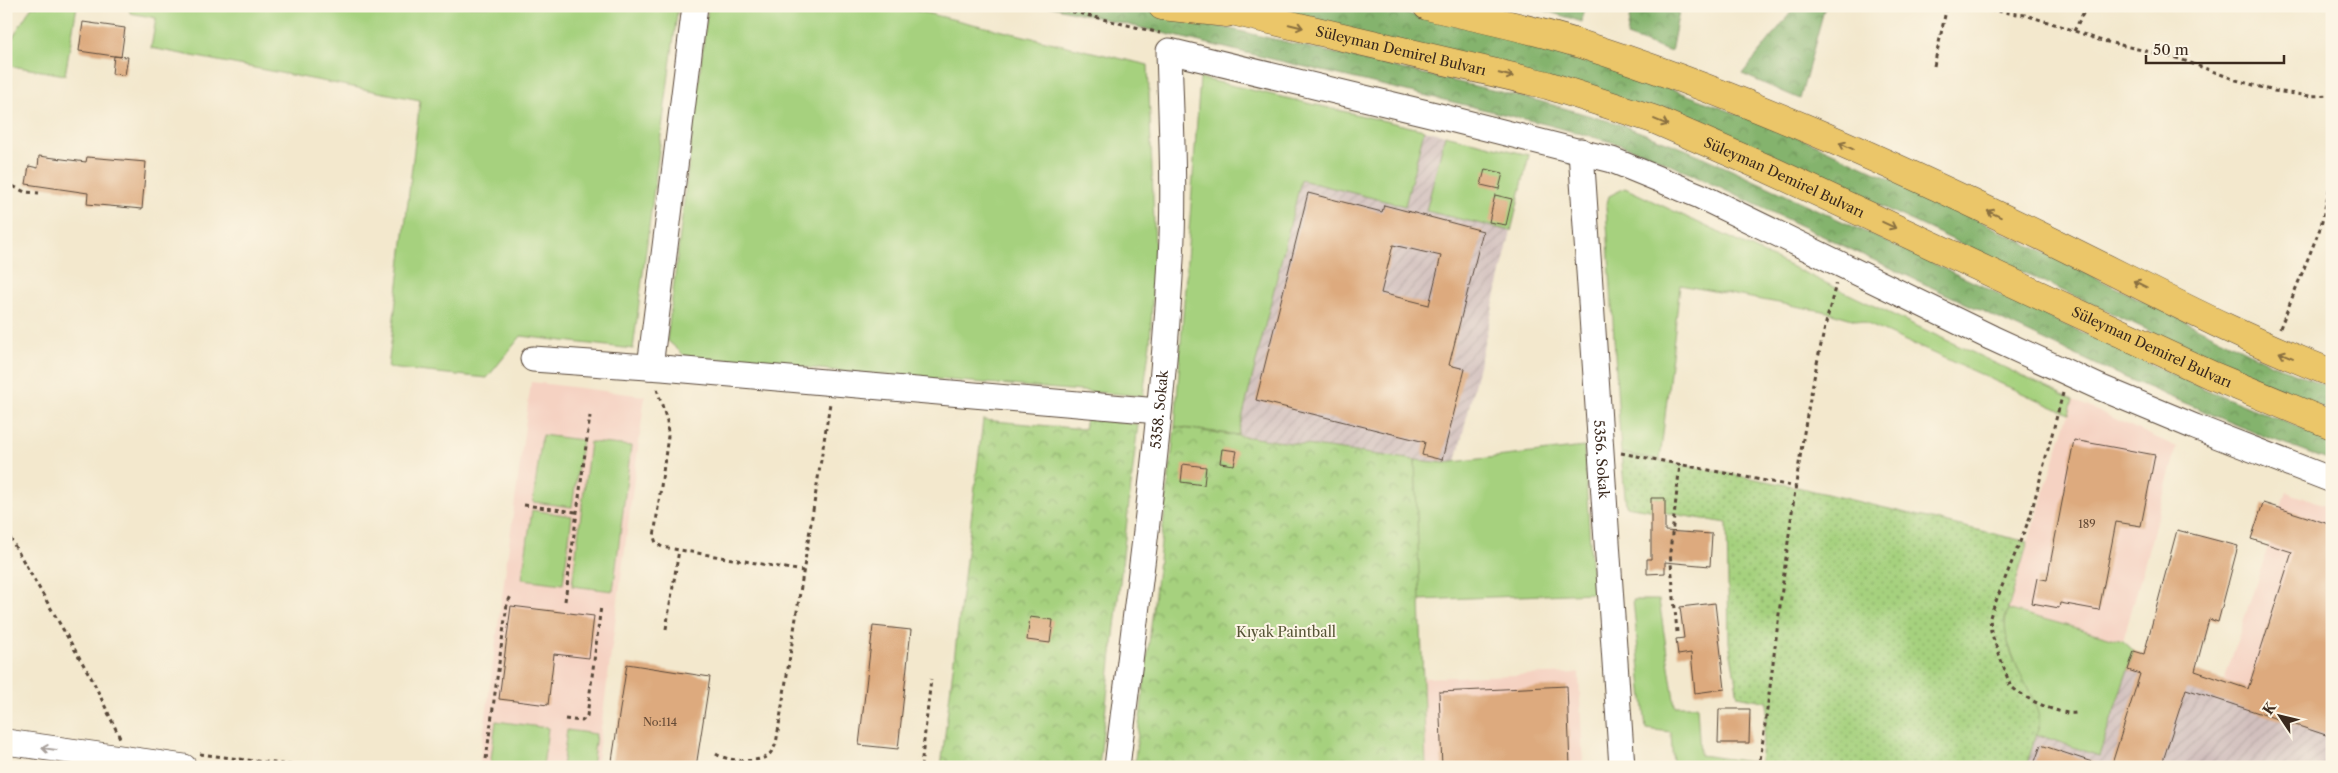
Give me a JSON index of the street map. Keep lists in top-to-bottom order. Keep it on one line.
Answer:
{"streets":{"highway":["Süleyman Demirel Bulvarı"],"street":["5358. Sokak","5356. Sokak"]},"crossings":[["5358. Sokak","5356. Sokak"]],"parks":["Kıyak Paintball"],"house_numbers":["189","No:114"],"scale_bar":"50 m","north":"top left"}
